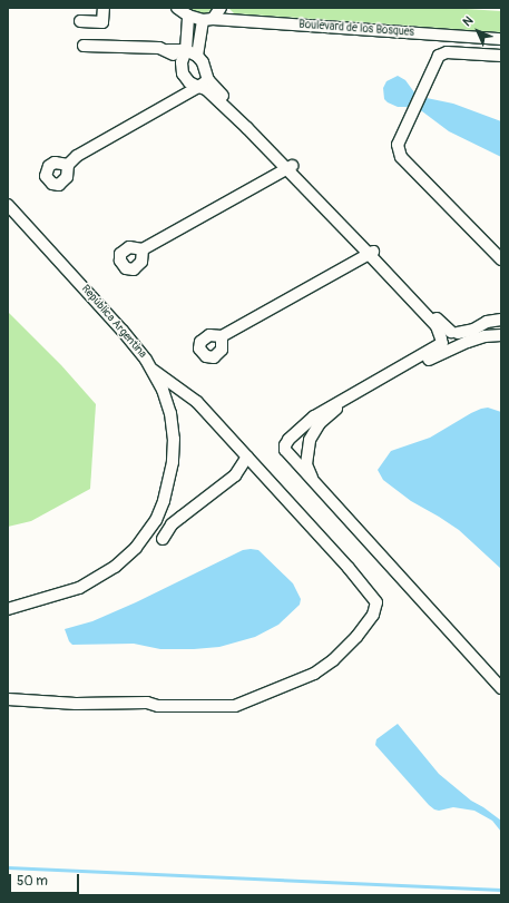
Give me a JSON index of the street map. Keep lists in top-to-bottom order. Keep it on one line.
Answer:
{"streets":{"street":["Boulevard de los Bosques","República Argentina"]},"scale_bar":"50 m","north":"top left"}
